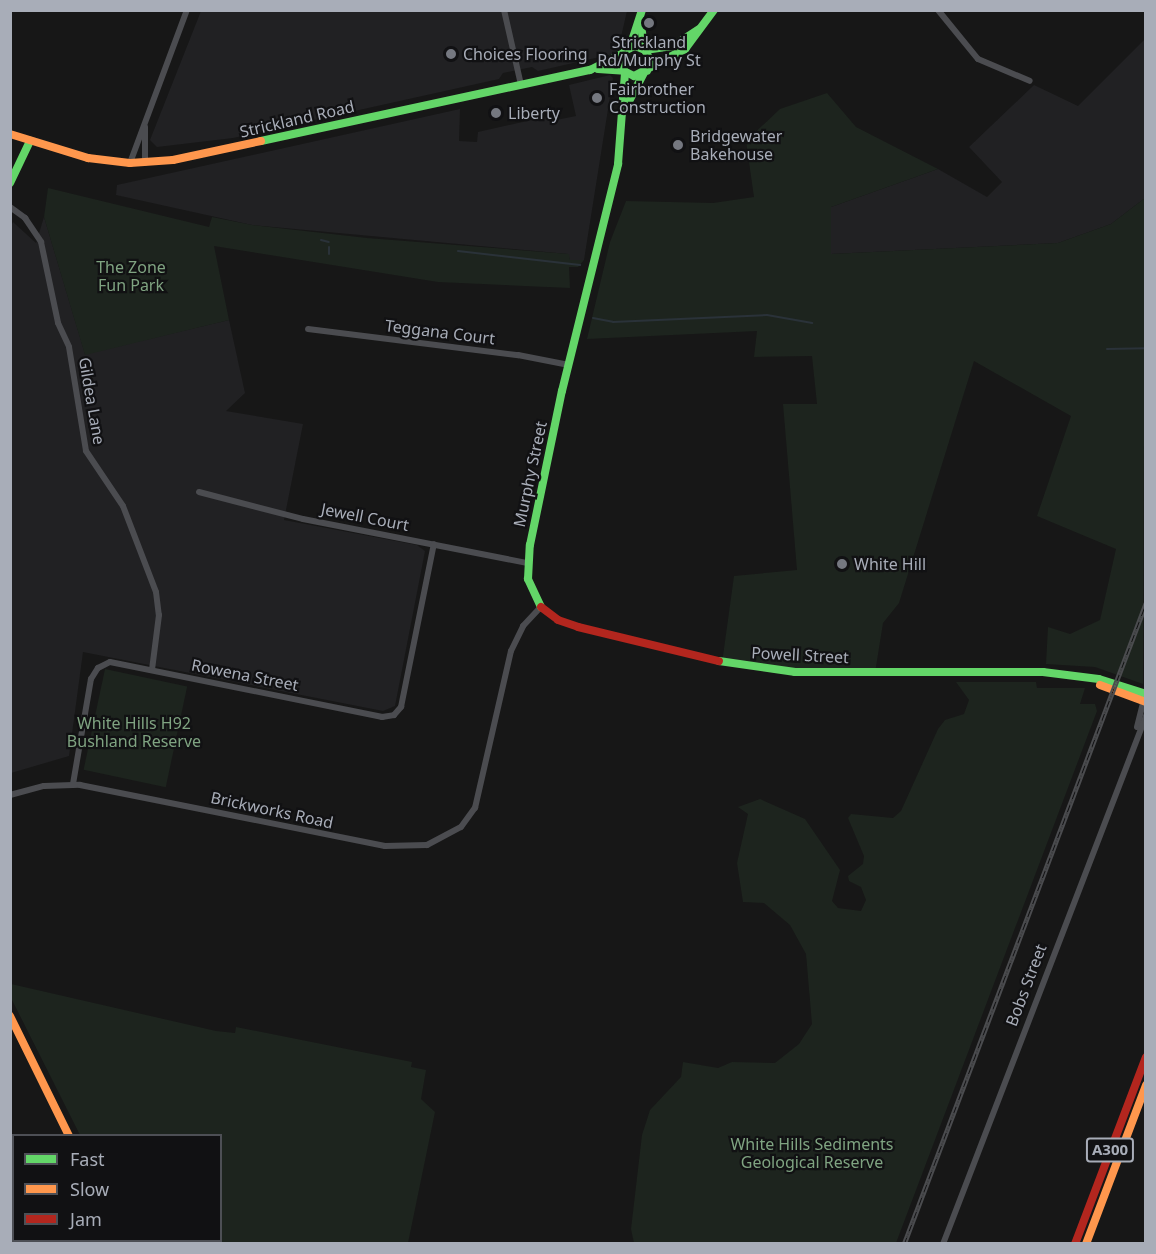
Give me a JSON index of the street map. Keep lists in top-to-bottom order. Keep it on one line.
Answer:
{"streets":{"main road":["Strickland Road","Murphy Street","Powell Street","A300"],"street":["Teggana Court","Gildea Lane","Jewell Court","Rowena Street","Brickworks Road","Bobs Street"]},"crossings":[["Strickland Road","Murphy Street"],["Teggana Court","Murphy Street"],["Gildea Lane","Rowena Street"],["Murphy Street","Jewell Court"],["Murphy Street","Powell Street"],["Murphy Street","Brickworks Road"],["Jewell Court","Rowena Street"],["Powell Street","Brickworks Road"],["Powell Street","Bobs Street"],["Rowena Street","Brickworks Road"]],"parks":["The Zone Fun Park","White Hills H92 Bushland Reserve","White Hills Sediments Geological Reserve"],"places":["Strickland Rd/Murphy St","Choices Flooring","Fairbrother Construction","Liberty","Bridgewater Bakehouse","White Hill"],"legend":["Fast","Slow","Jam"]}
